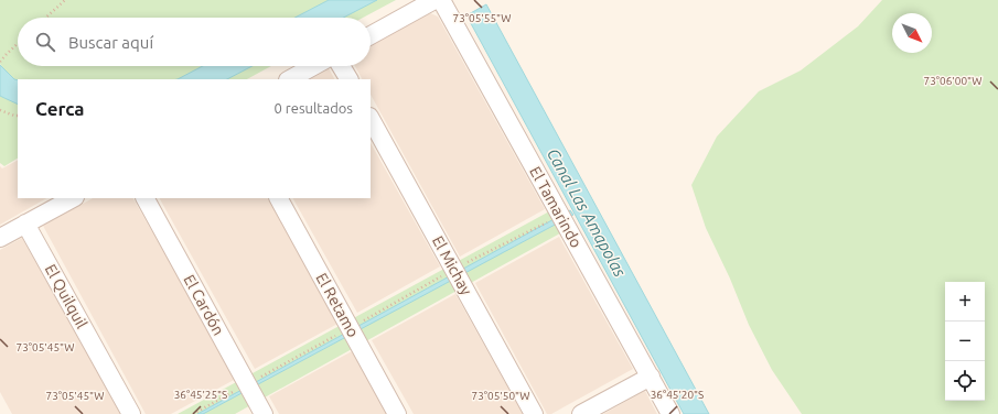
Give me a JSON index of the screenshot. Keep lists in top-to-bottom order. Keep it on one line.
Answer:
{"streets":{"street":["El Tamarindo","El Michay","El Quilquil","El Cardón","El Retamo"]},"water":["Canal Las Amapolas"],"north":"bottom right","page":{"search":"Buscar aquí","heading":["Cerca","0 resultados"],"map_buttons":["+","−"]},"coordinates":["73°05'55\"W","73°06'00\"W","73°05'45\"W","36°45'25\"S","36°45'20\"S","73°05'50\"W"]}
